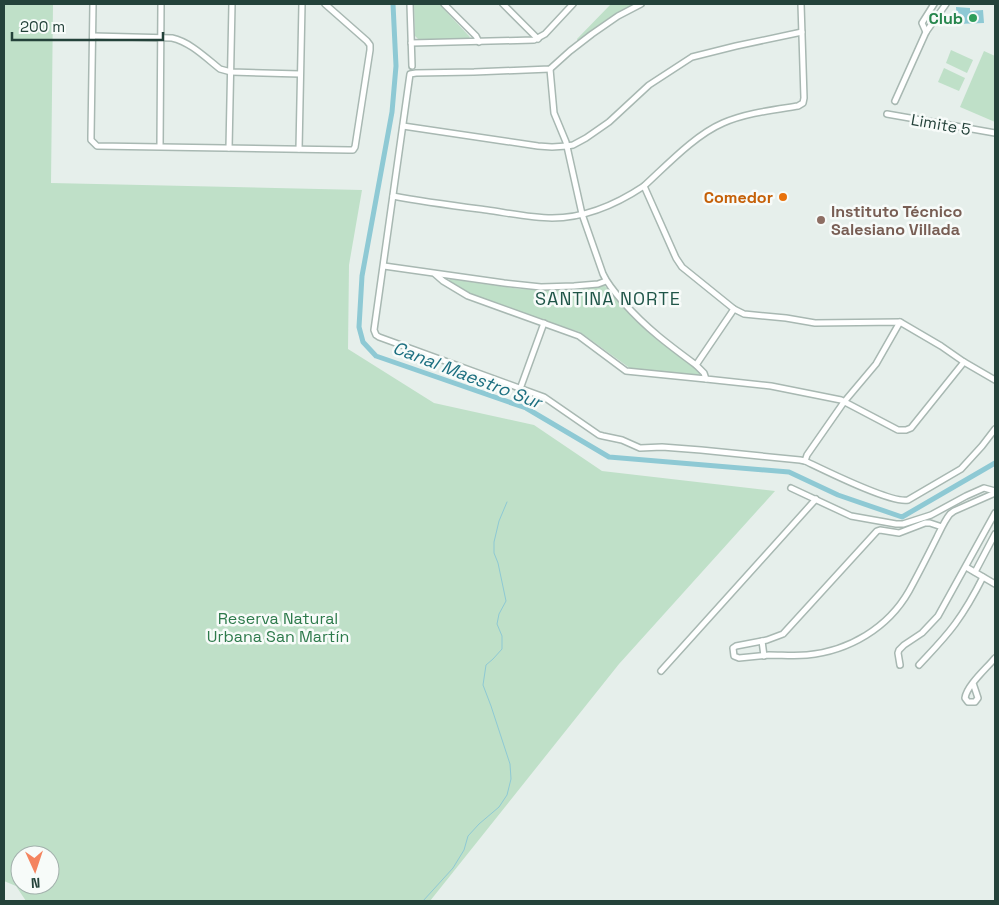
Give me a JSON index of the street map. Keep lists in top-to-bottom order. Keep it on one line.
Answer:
{"streets":{"street":["Limite 5"]},"districts":["SANTINA NORTE"],"water":["Canal Maestro Sur"],"parks":["Reserva Natural Urbana San Martín"],"places":["Club","Comedor","Instituto Técnico Salesiano Villada"],"scale_bar":"200 m","north":"bottom"}
